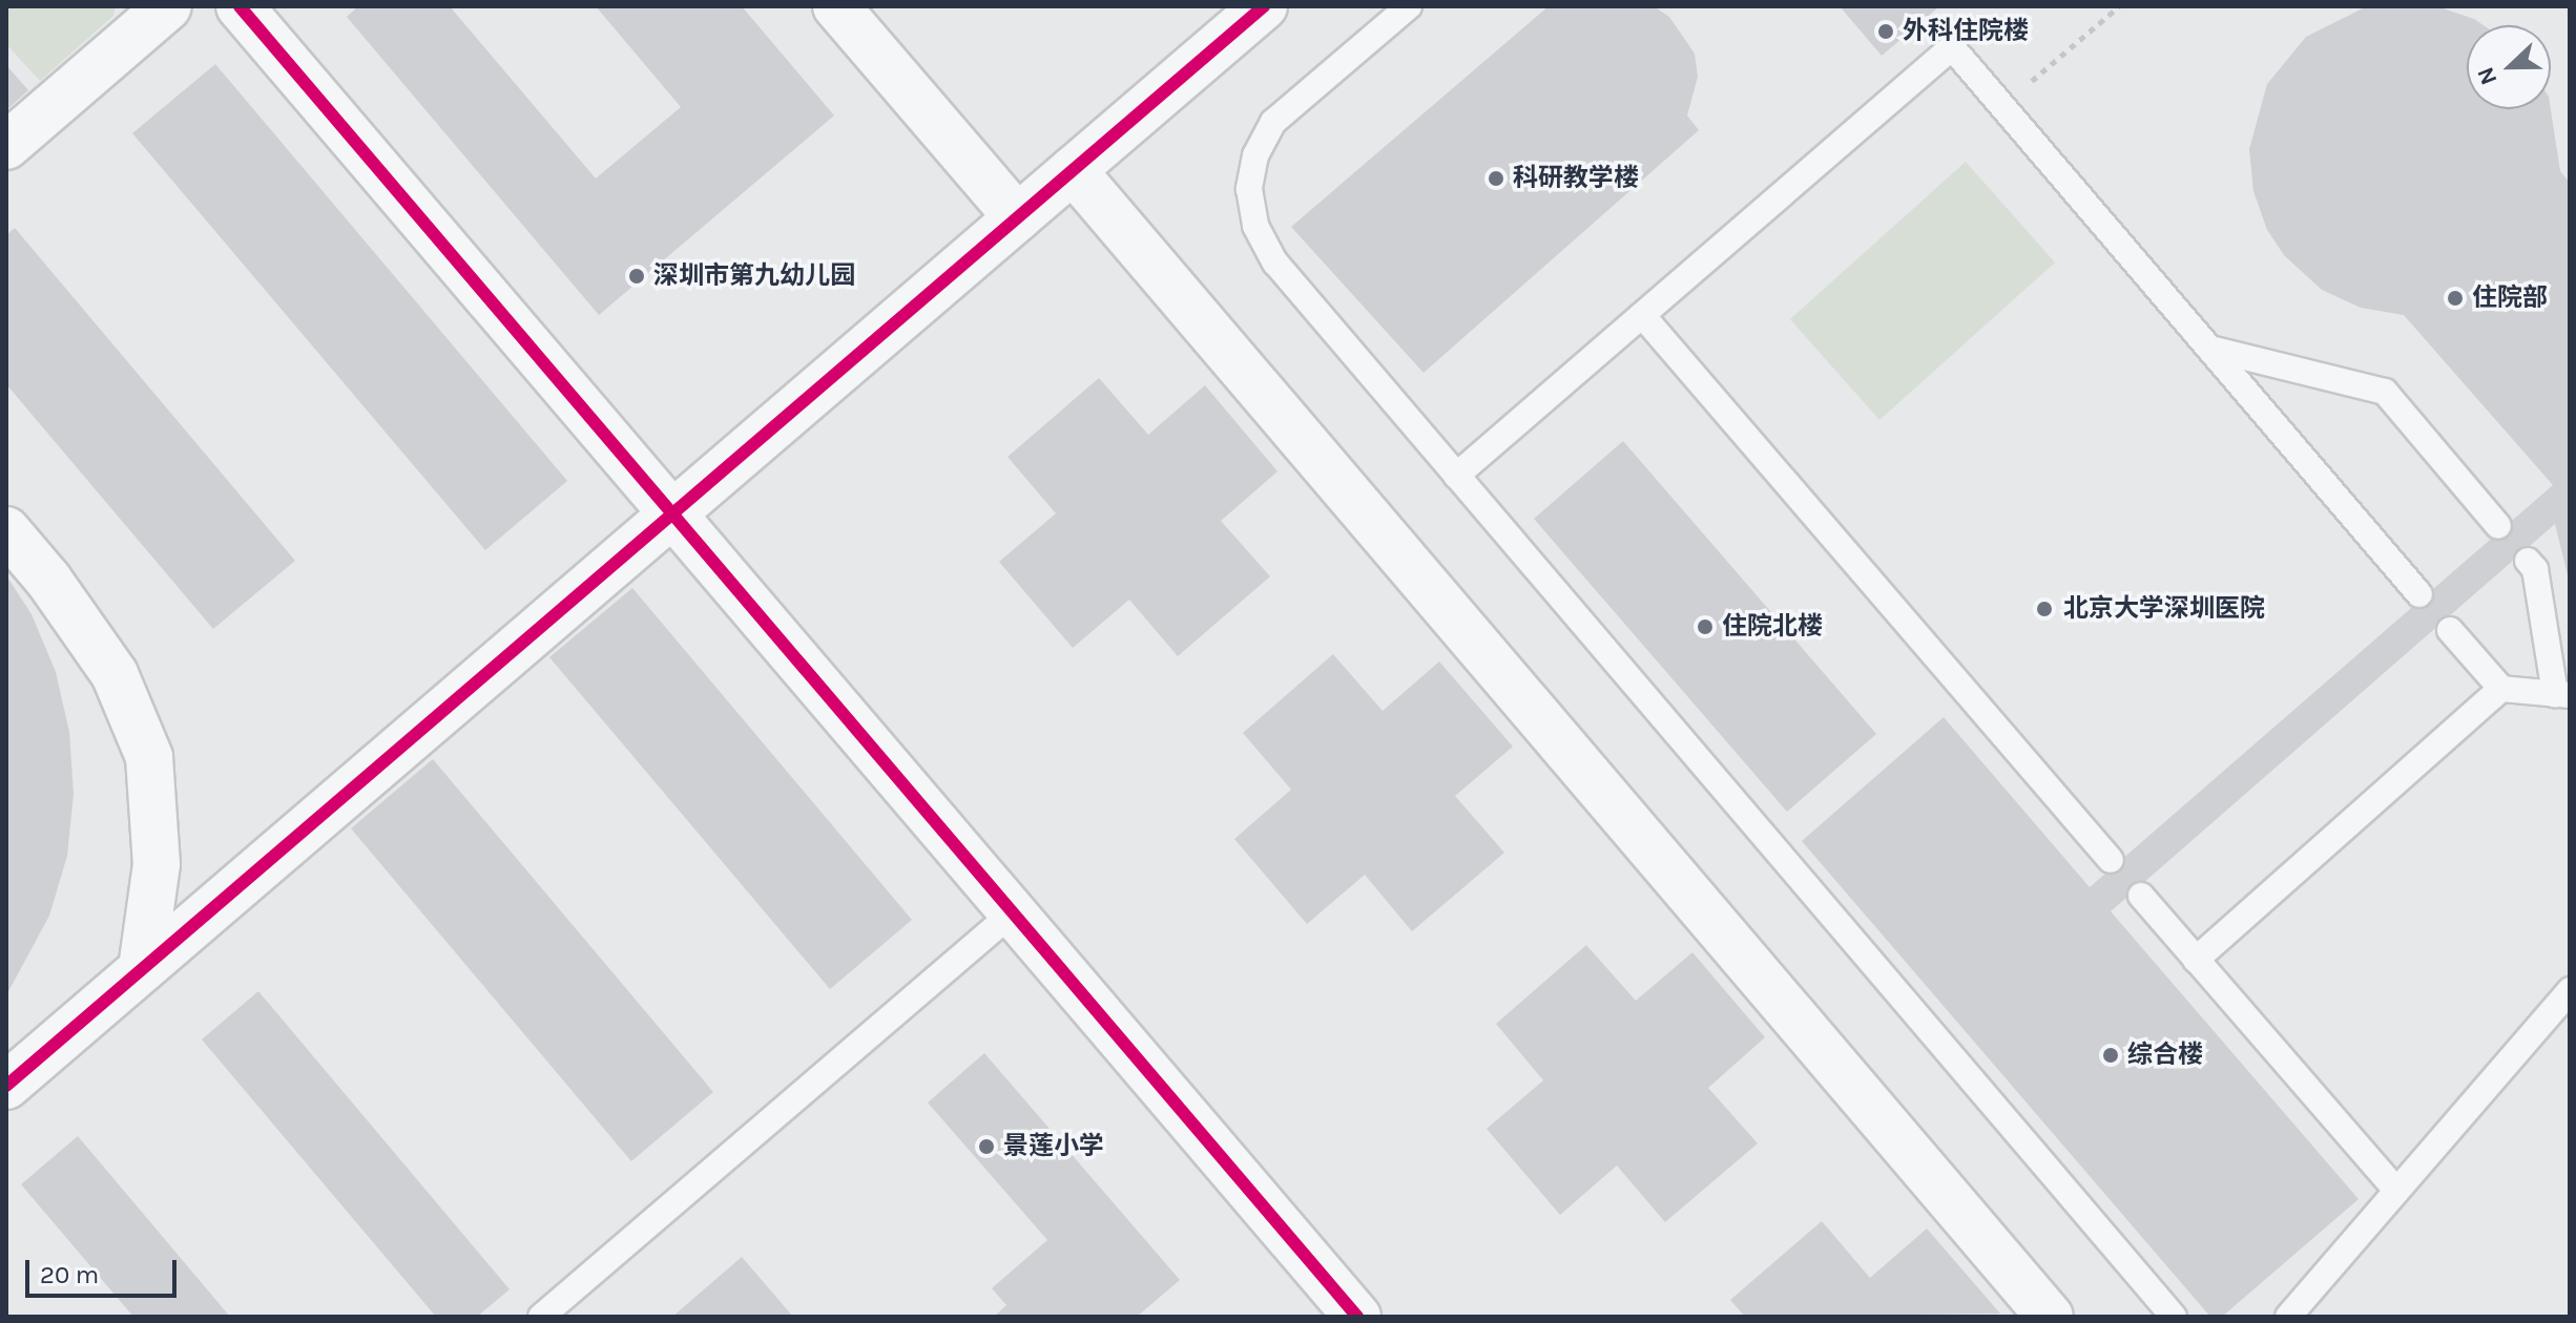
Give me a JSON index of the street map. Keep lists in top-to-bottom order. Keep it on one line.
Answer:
{"places":["外科住院楼","科研教学楼","深圳市第九幼儿园","住院部","北京大学深圳医院","住院北楼","综合楼","景莲小学"],"scale_bar":"20 m","north":"left"}
